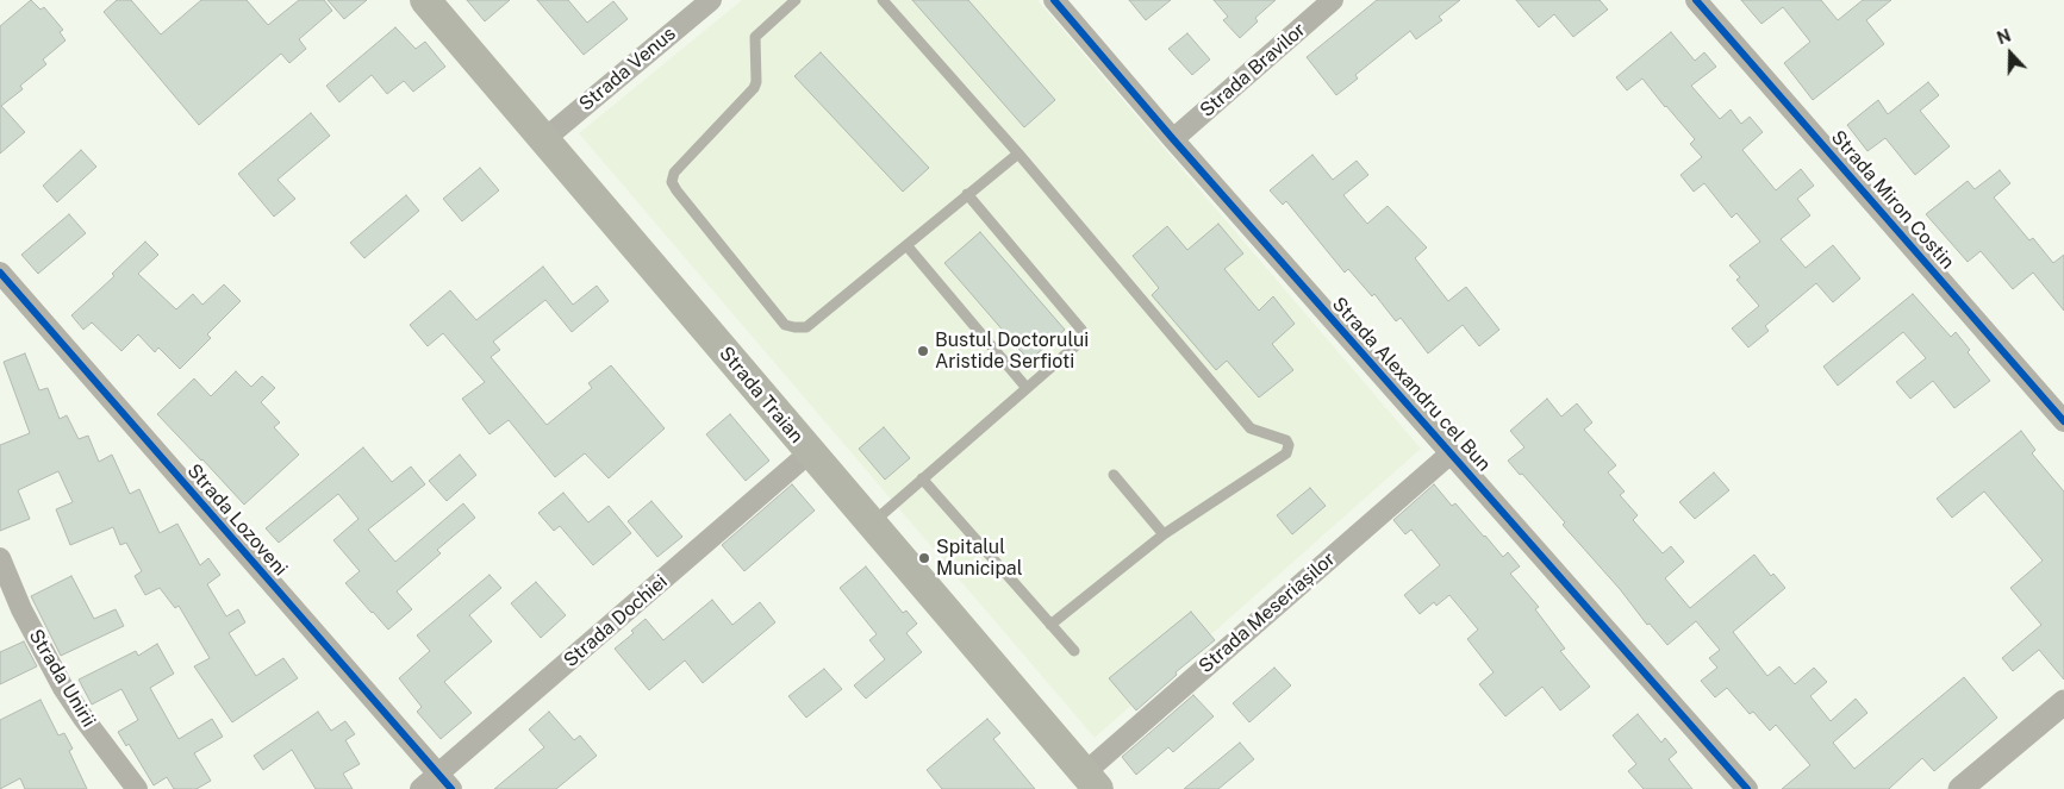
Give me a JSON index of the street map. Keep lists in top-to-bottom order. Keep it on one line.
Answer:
{"streets":{"main road":["Strada Traian"],"street":["Strada Venus","Strada Bravilor","Strada Miron Costin","Strada Alexandru cel Bun","Strada Lozoveni","Strada Meseriașilor","Strada Dochiei","Strada Unirii"]},"crossings":[["Strada Venus","Strada Traian"],["Strada Bravilor","Strada Alexandru cel Bun"],["Strada Alexandru cel Bun","Strada Meseriașilor"],["Strada Traian","Strada Meseriașilor"],["Strada Traian","Strada Dochiei"],["Strada Lozoveni","Strada Dochiei"]],"places":["Bustul Doctorului Aristide Serfioti","Spitalul Municipal"],"north":"top"}
